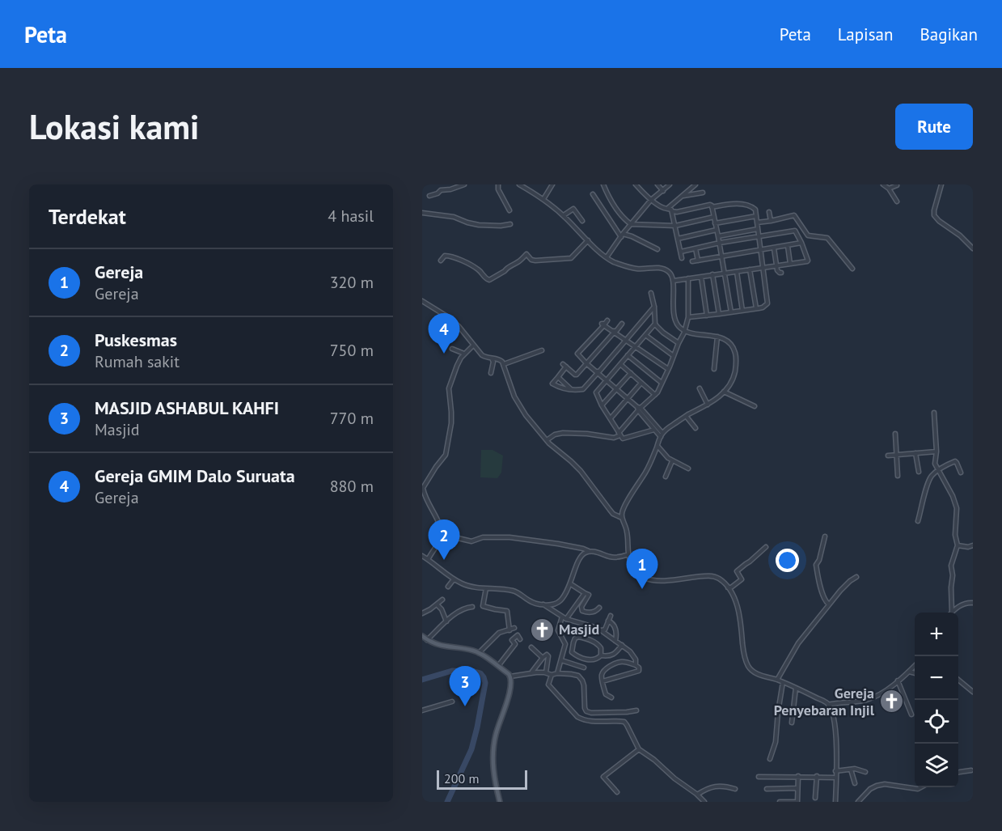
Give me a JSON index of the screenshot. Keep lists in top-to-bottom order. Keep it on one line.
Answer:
{"places":{"church":["Masjid","Gereja Penyebaran Injil"]},"scale_bar":"200 m","page":{"header":"Peta","nav":["Peta","Lapisan","Bagikan"],"buttons":"Rute","title":"Lokasi kami","heading":["Terdekat","4 hasil"],"list":[{"mark":"1","name":"Gereja","note":"Gereja","value":"320 m"},{"mark":"2","name":"Puskesmas","note":"Rumah sakit","value":"750 m"},{"mark":"3","name":"MASJID ASHABUL KAHFI","note":"Masjid","value":"770 m"},{"mark":"4","name":"Gereja GMIM Dalo Suruata","note":"Gereja","value":"880 m"}],"pins":["4","2","1","3"],"map_buttons":["+","−"],"scale":"200 m"}}
